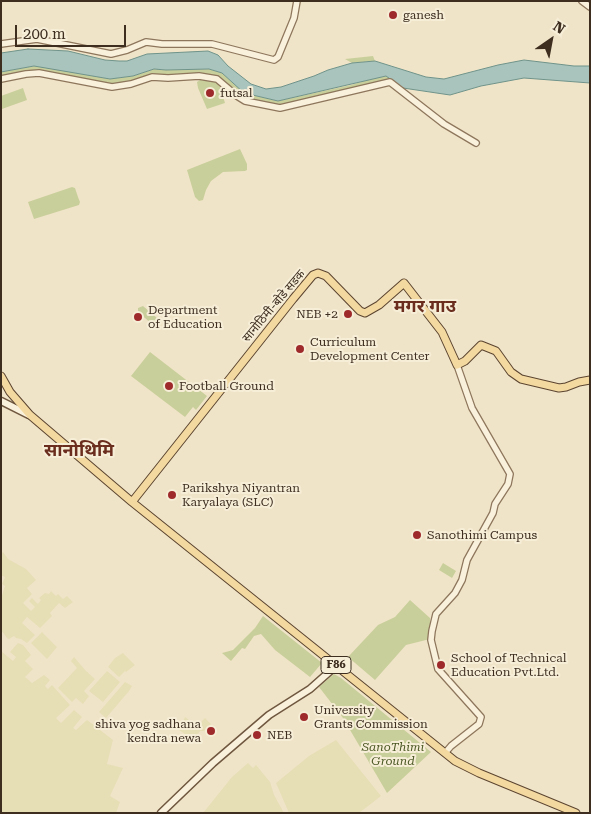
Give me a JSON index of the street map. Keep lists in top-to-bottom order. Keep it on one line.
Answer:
{"streets":{"main road":["सानोठिमी-बोडे सडक","F86"]},"crossings":[["सानोठिमी-बोडे सडक","F86"]],"districts":["मगर गाउ","सानोथिमि"],"parks":["SanoThimi Ground"],"places":["ganesh","futsal","NEB +2","Department of Education","Curriculum Development Center","Football Ground","Parikshya Niyantran Karyalaya (SLC)","Sanothimi Campus","School of Technical Education Pvt.Ltd.","University Grants Commission","shiva yog sadhana kendra newa","NEB"],"scale_bar":"200 m","north":"top right"}
